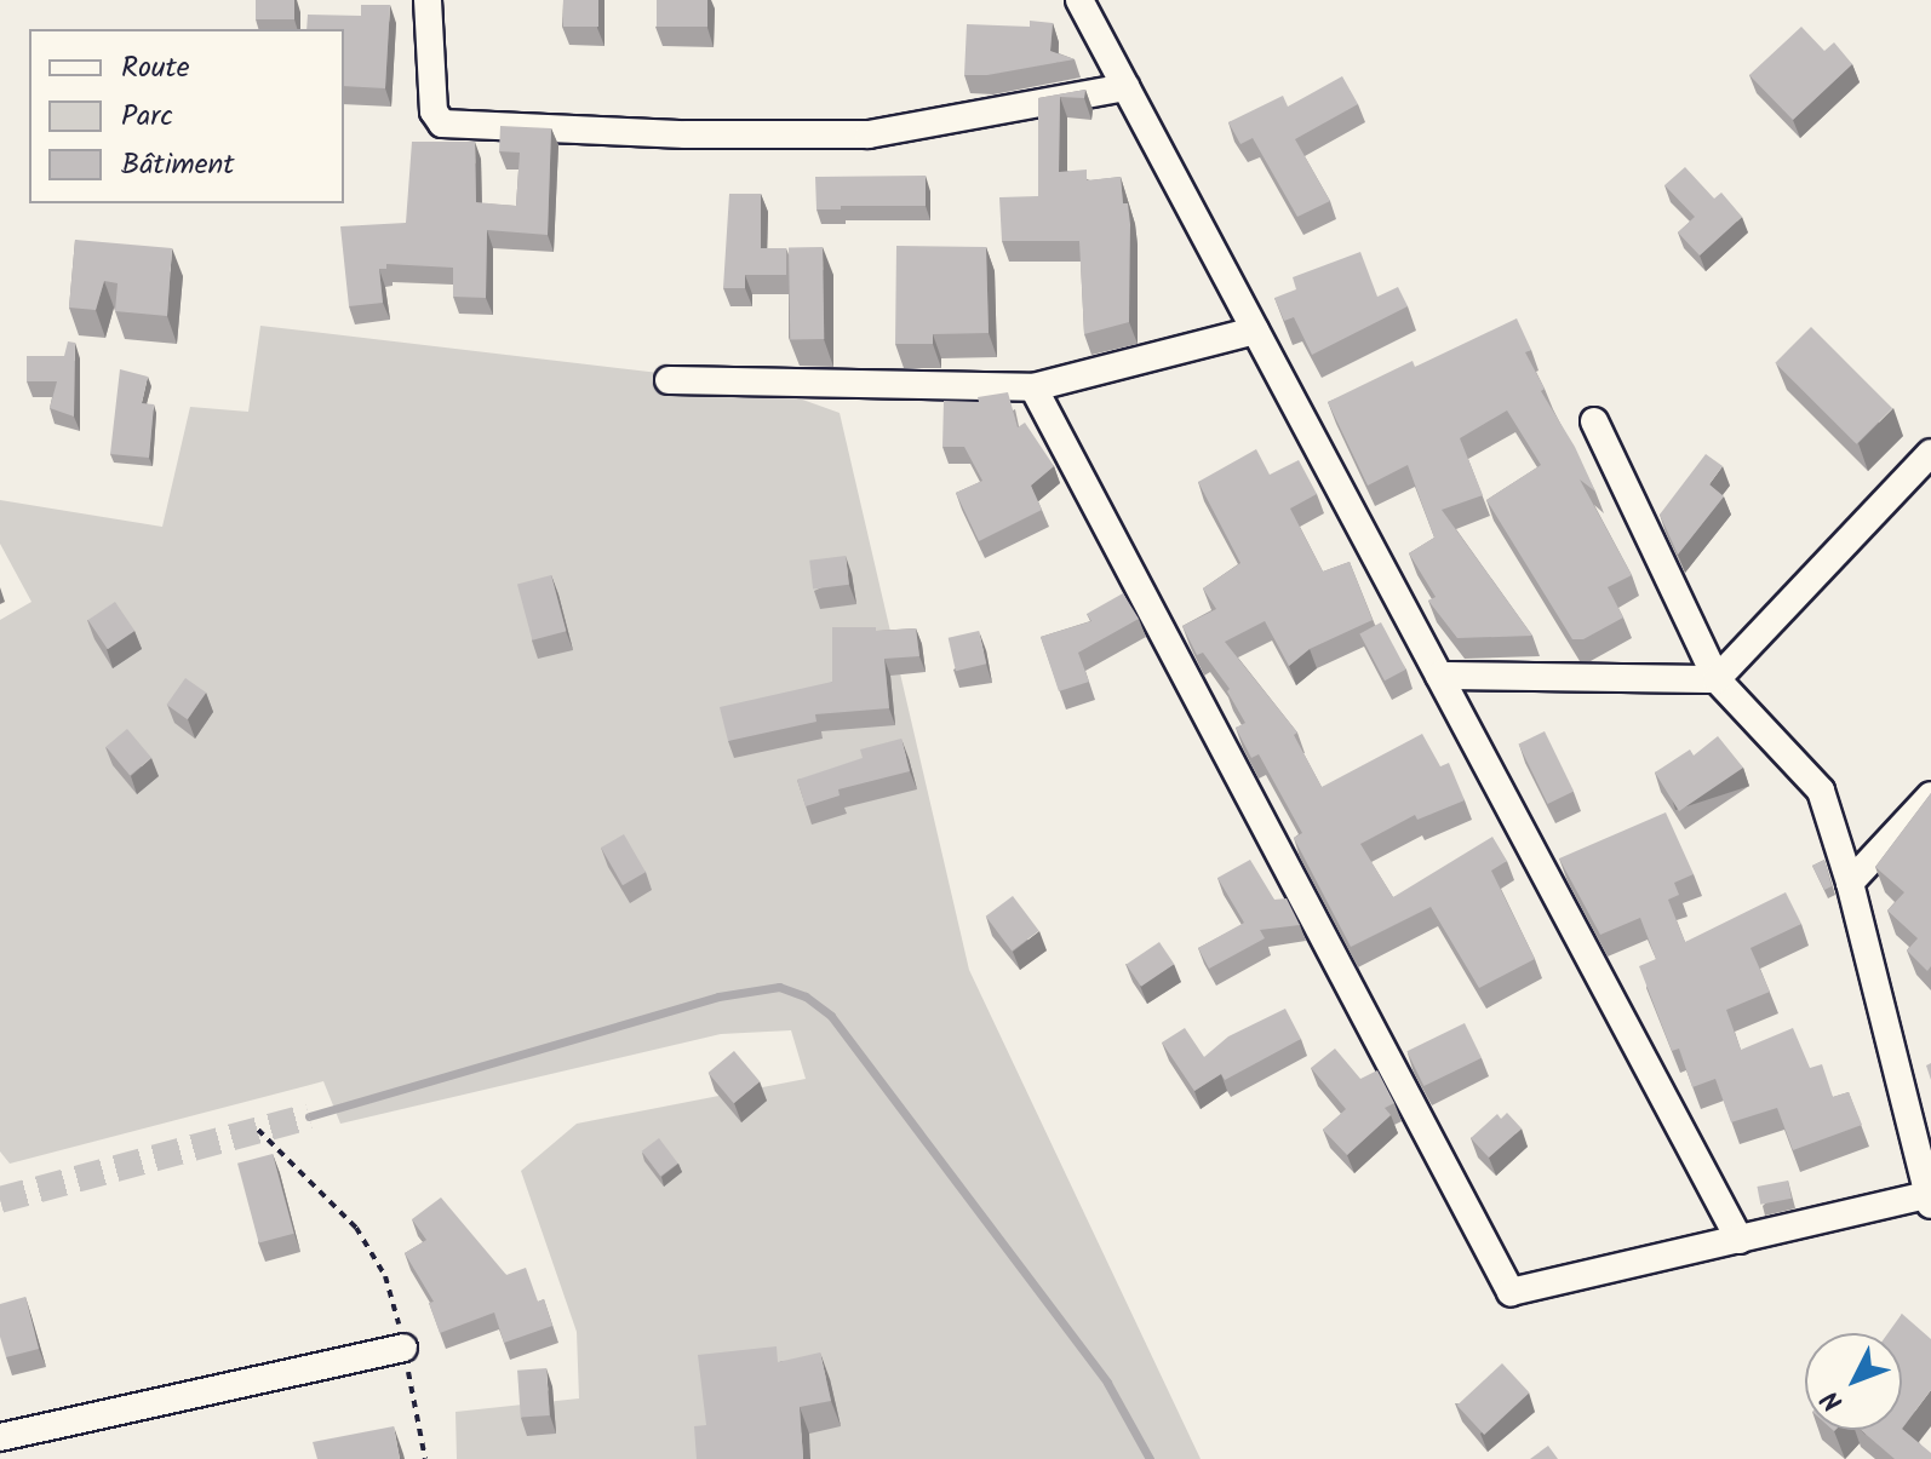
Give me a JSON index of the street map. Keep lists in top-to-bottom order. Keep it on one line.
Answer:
{"legend":["Route","Parc","Bâtiment"],"north":"bottom left"}
